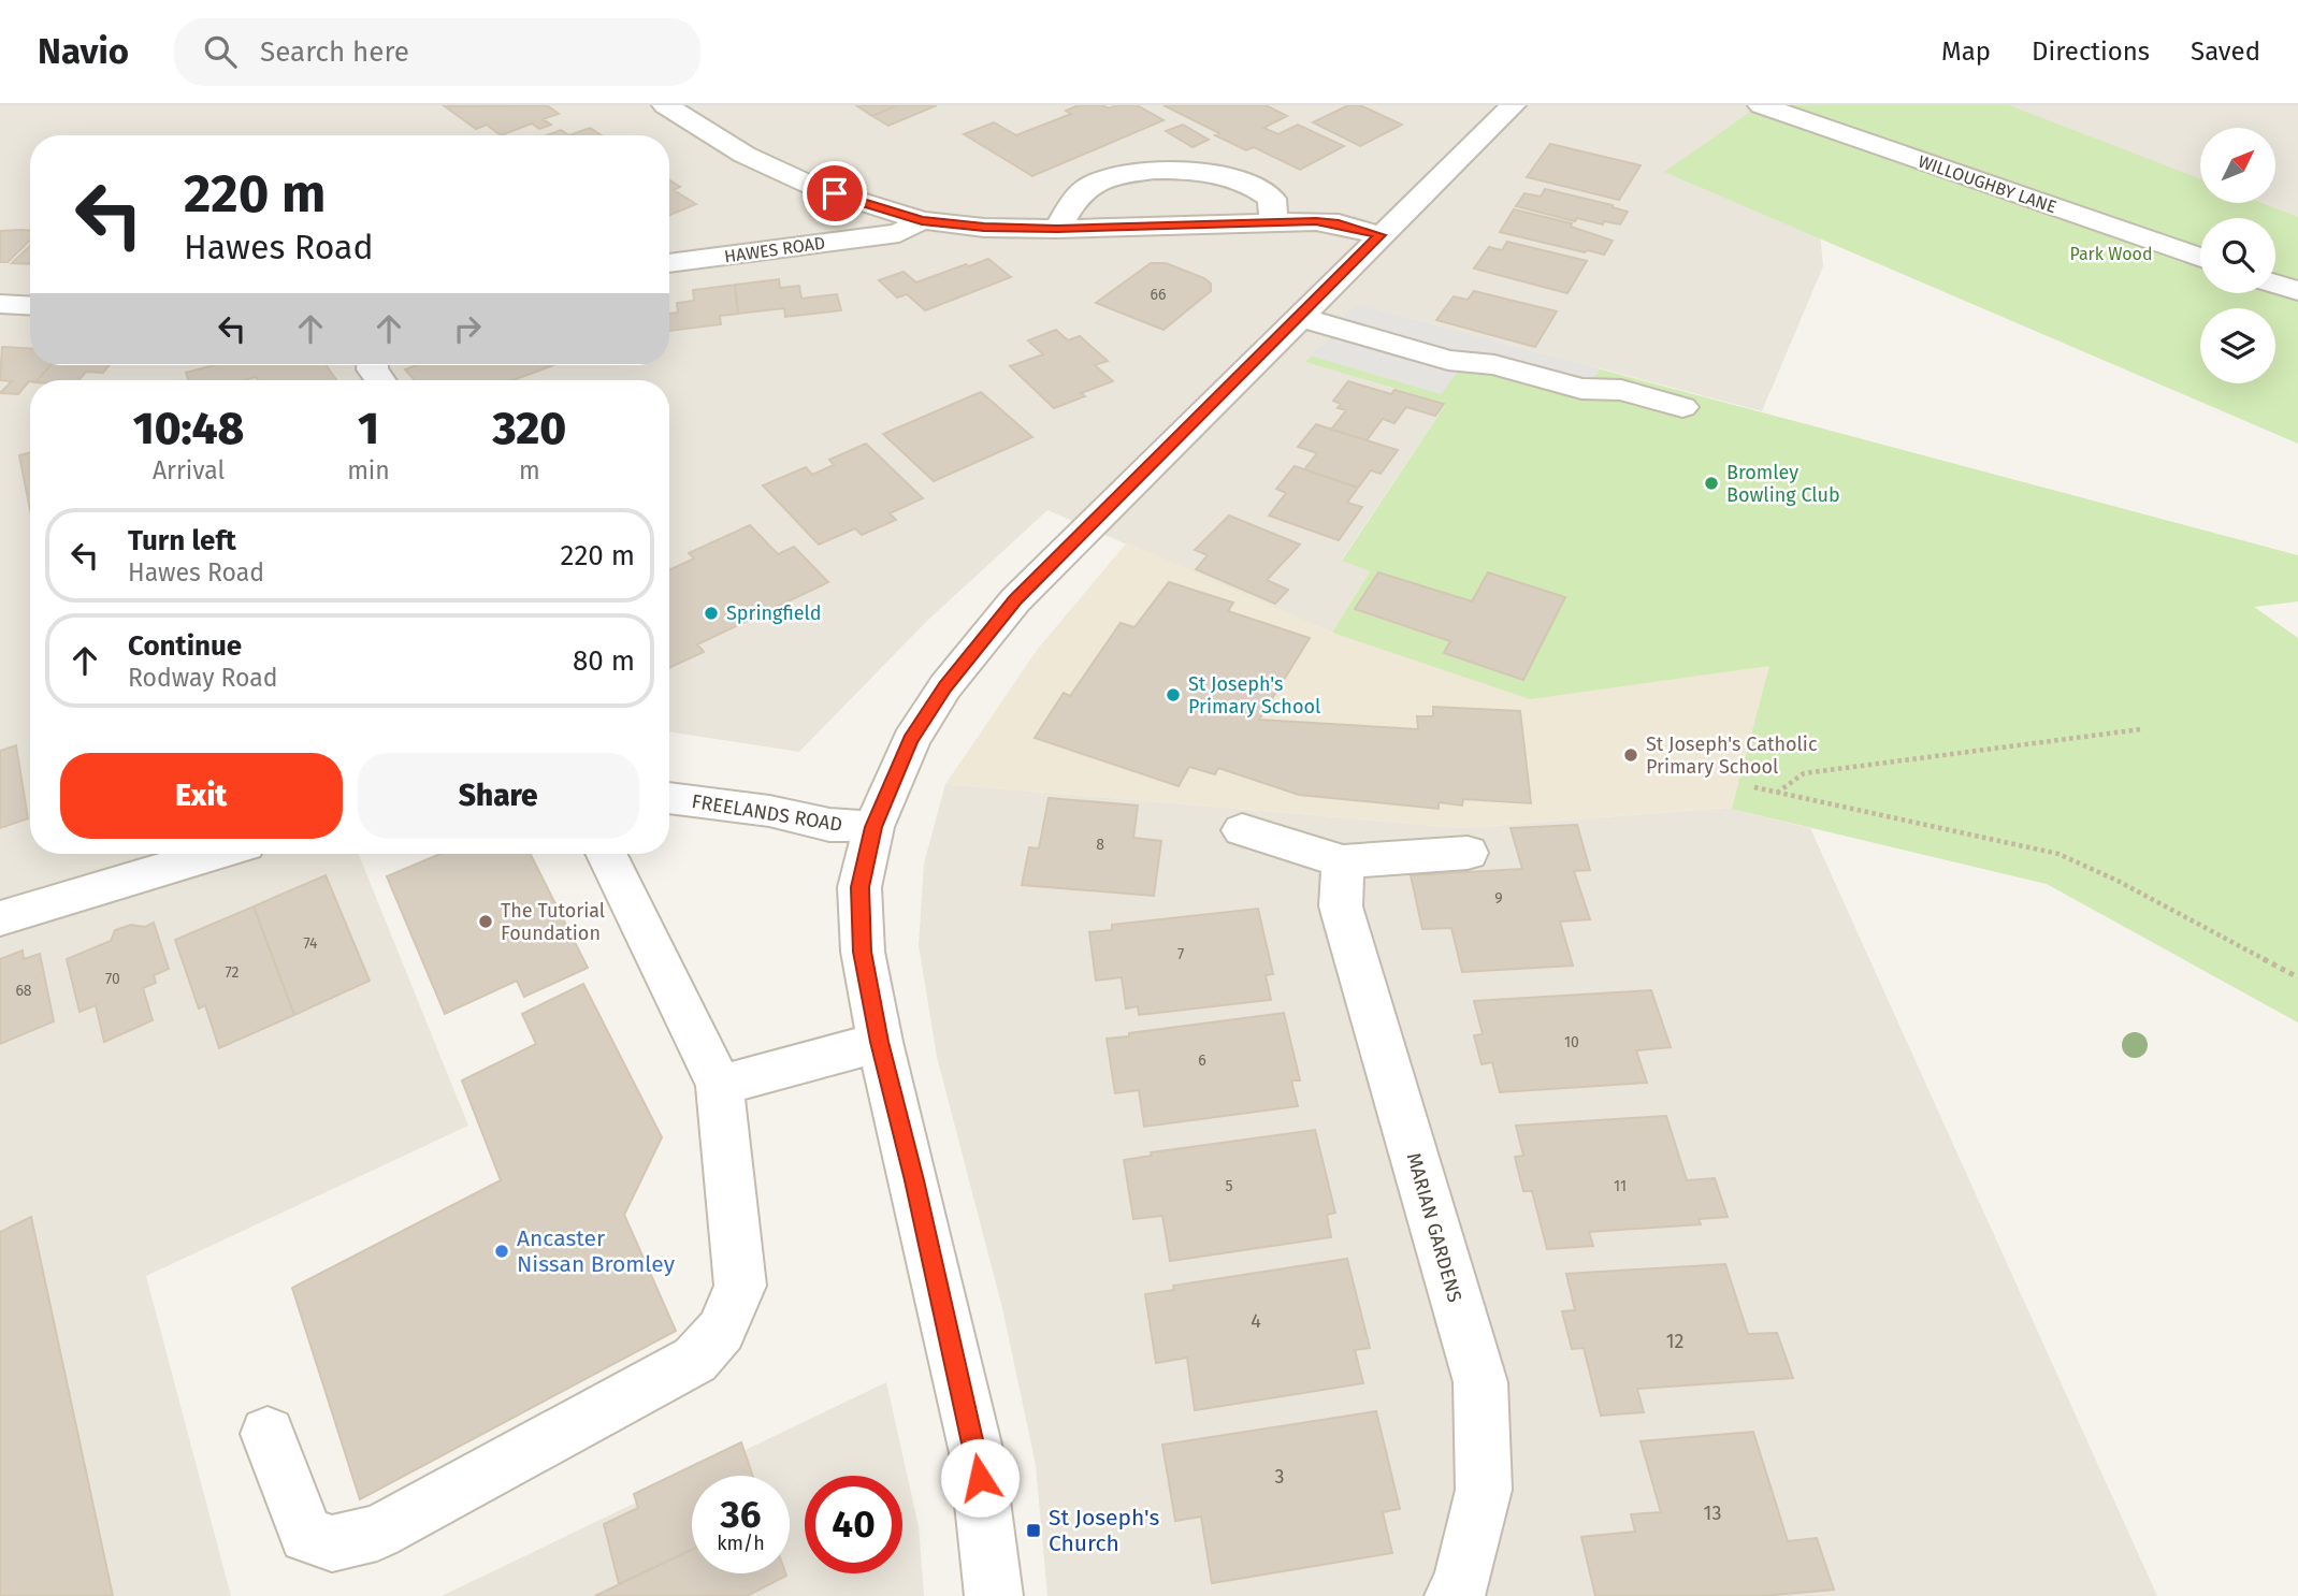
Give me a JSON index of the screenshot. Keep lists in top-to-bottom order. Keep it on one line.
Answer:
{"streets":{"street":["WILLOUGHBY LANE","HAWES ROAD","FREELANDS ROAD","MARIAN GARDENS"]},"parks":["Park Wood"],"places":{"other":["Bromley Bowling Club","Springfield","St Joseph's Primary School","St Joseph's Catholic Primary School","The Tutorial Foundation","Ancaster Nissan Bromley"],"transit":["St Joseph's Church"]},"house_numbers":["66","8","9","74","7","72","70","68","10","6","5","11","4","12","3","13"],"north":"top right","page":{"header":"Navio","search":"Search here","nav":["Map","Directions","Saved"],"turn":["220 m","Hawes Road"],"eta":["10:48","Arrival","1","min","320","m"],"list":[{"name":"Turn left","note":"Hawes Road","value":"220 m"},{"name":"Continue","note":"Rodway Road","value":"80 m"}],"buttons":["Exit","Share"],"speed":"36 km/h","limit":"40"}}
